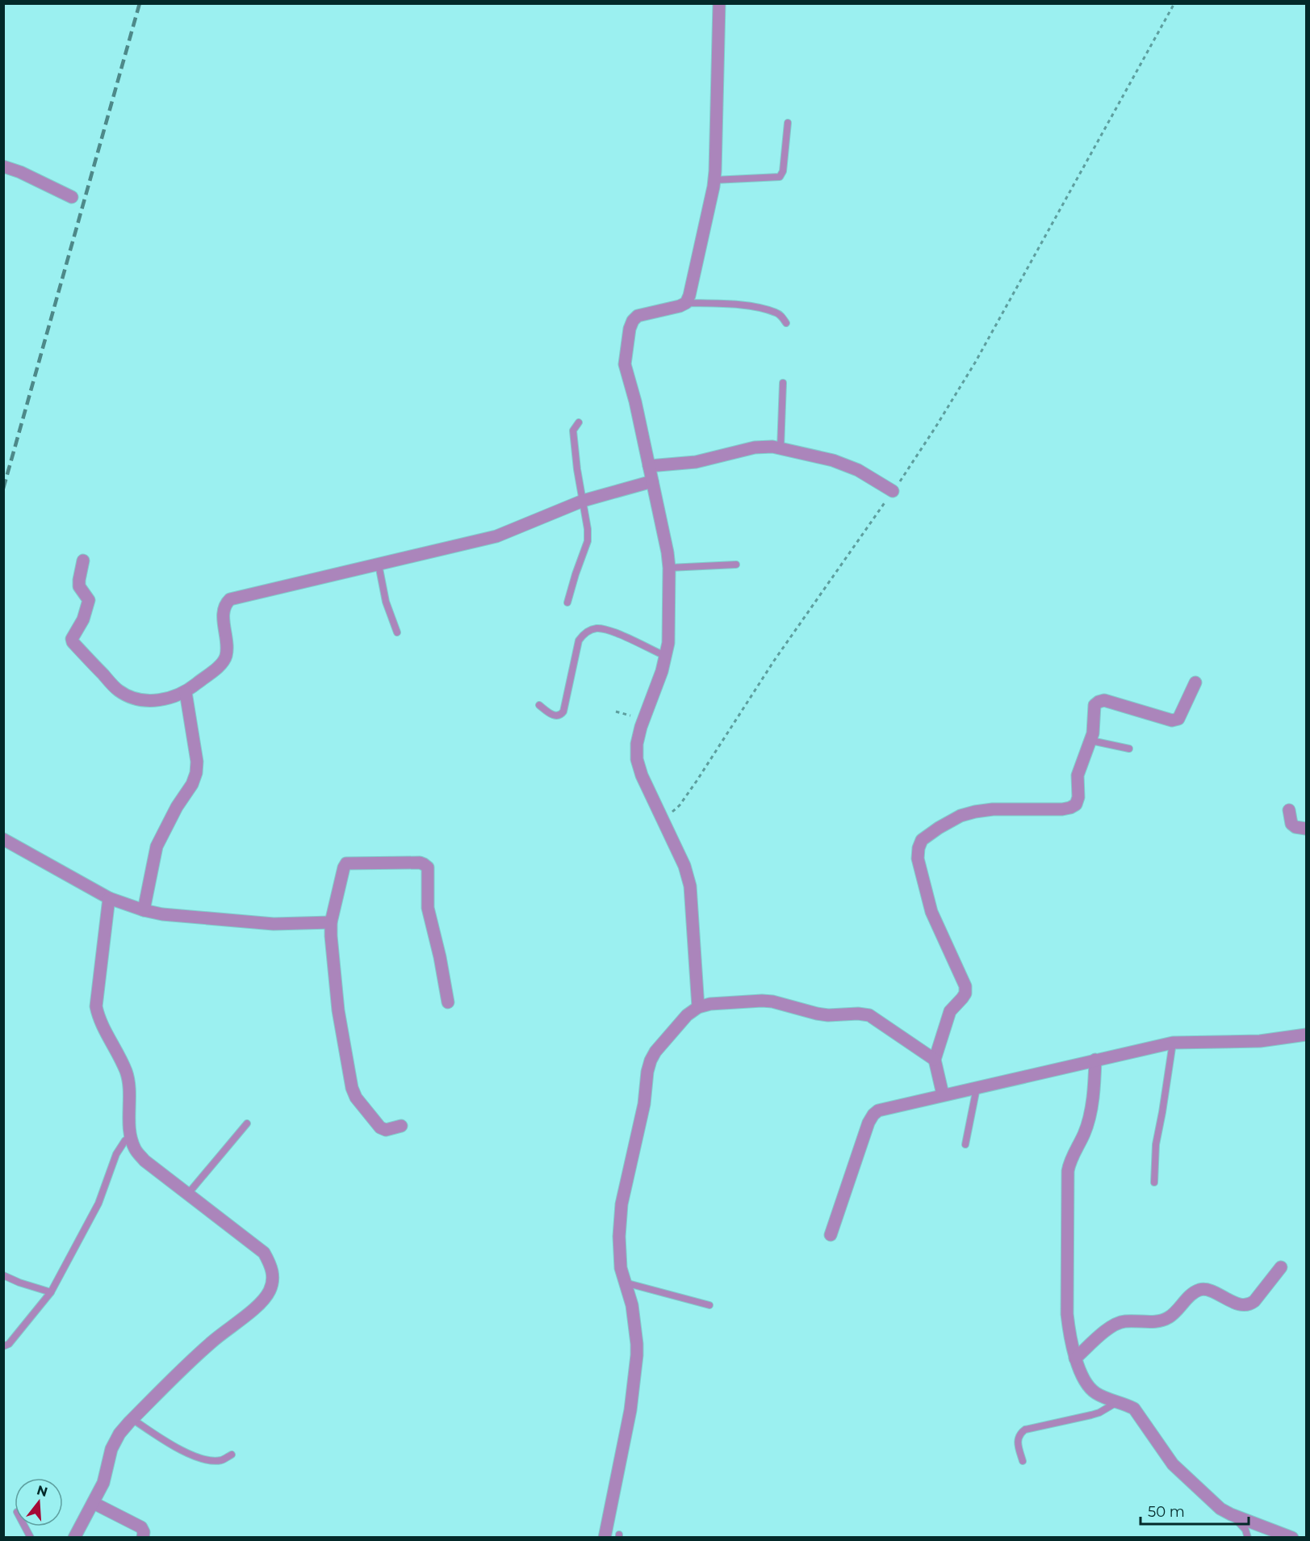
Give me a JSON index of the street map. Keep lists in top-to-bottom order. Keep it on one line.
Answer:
{"scale_bar":"50 m","north":"top"}
